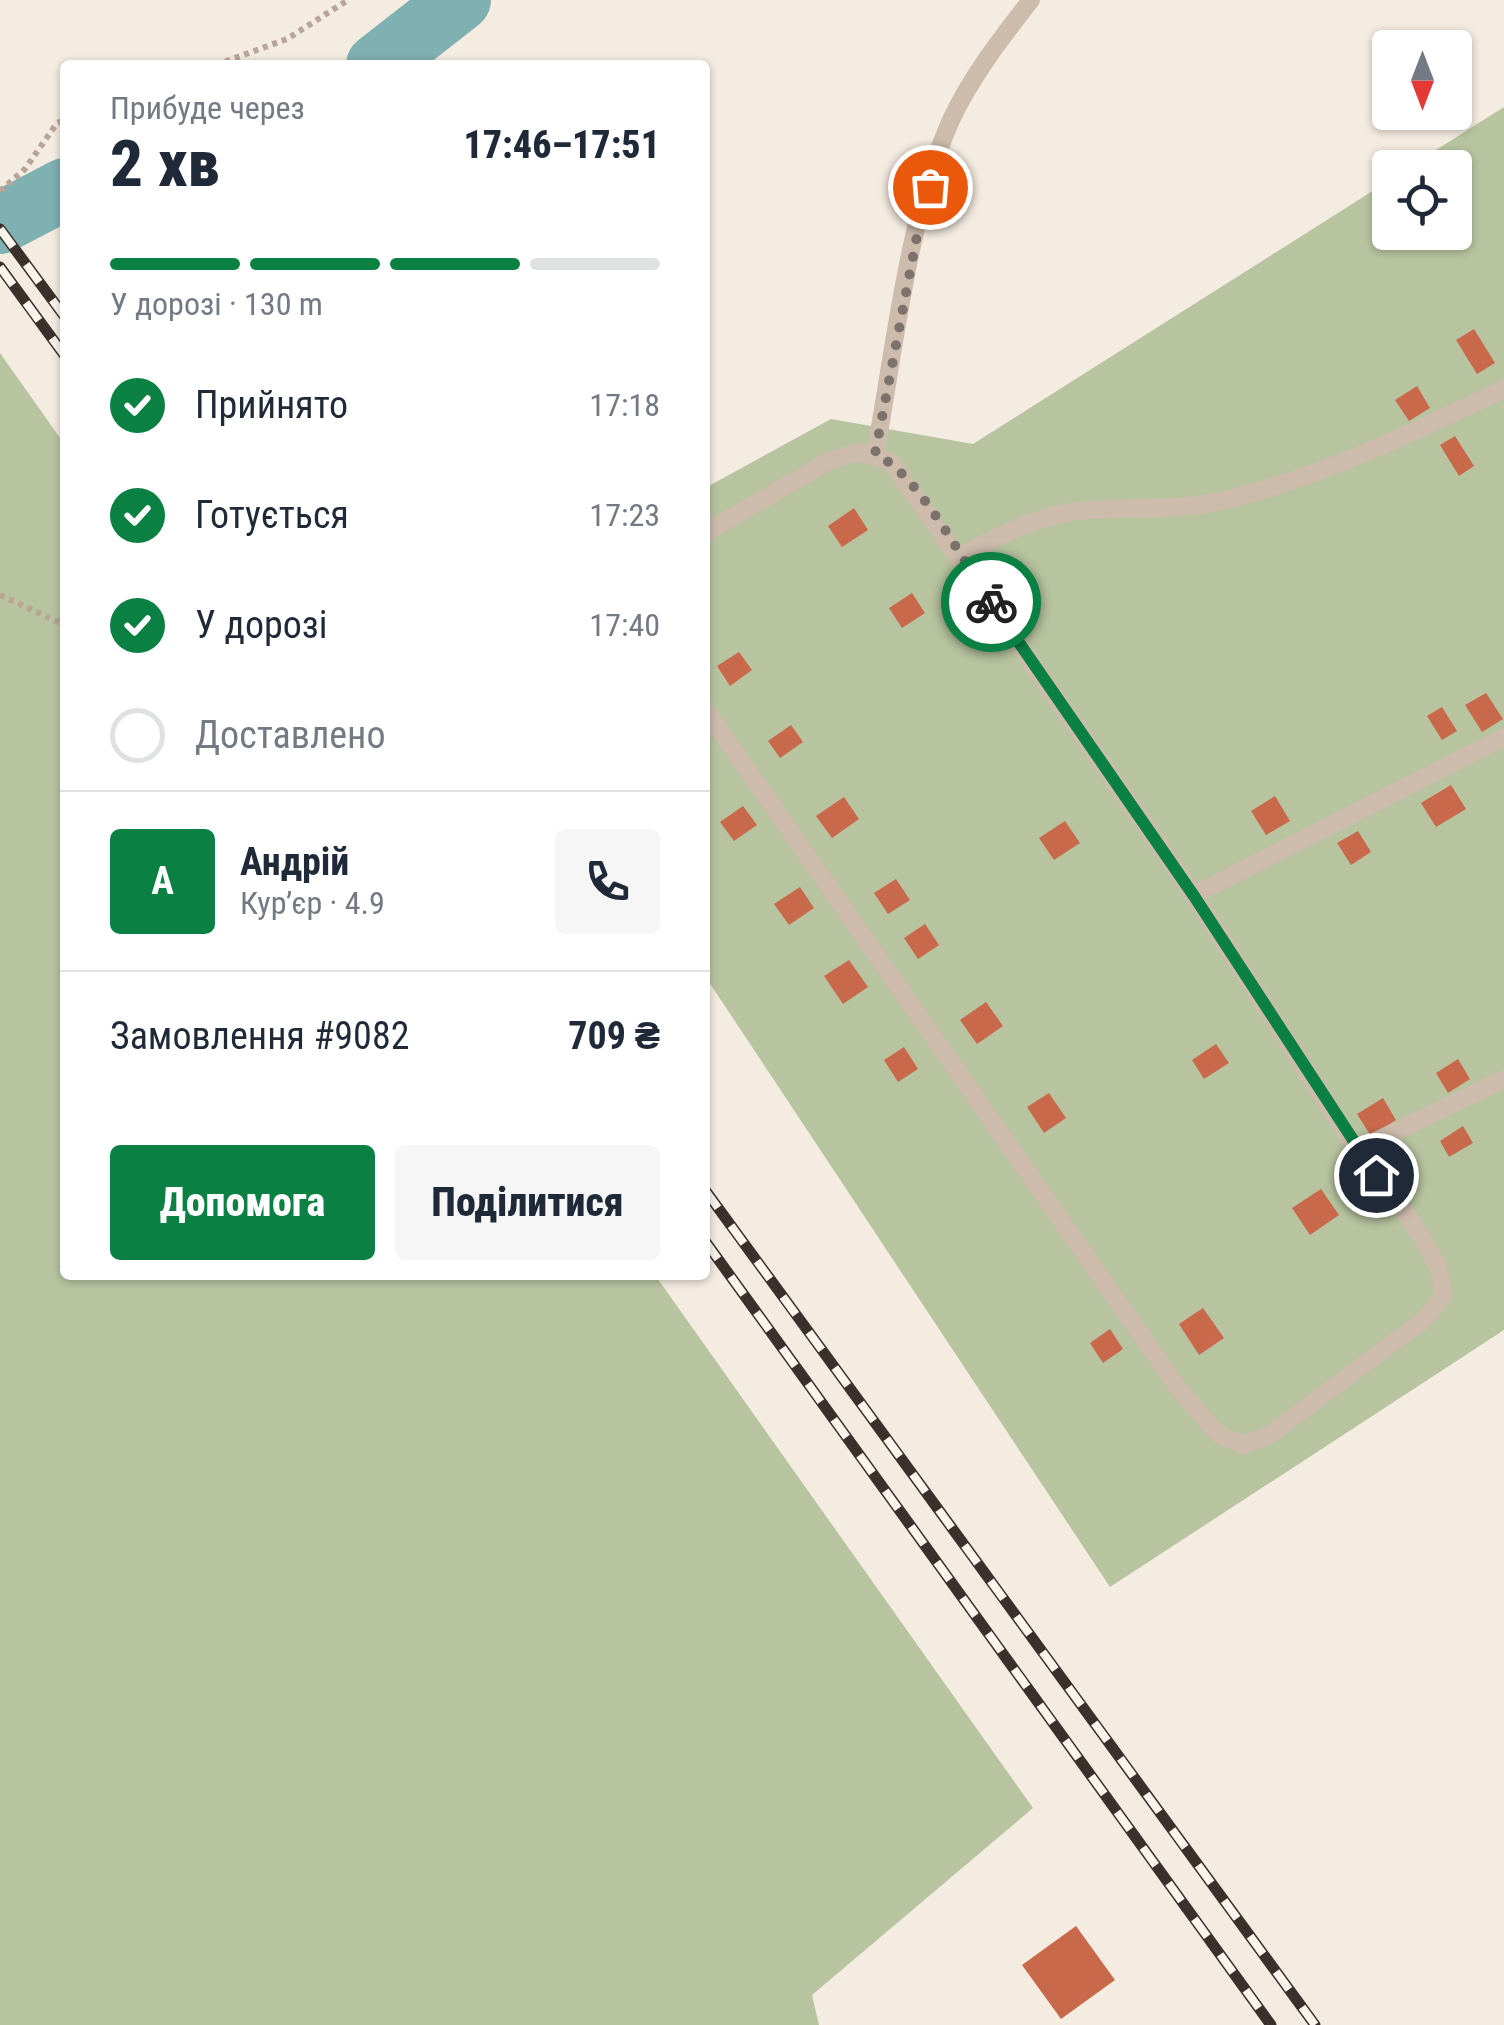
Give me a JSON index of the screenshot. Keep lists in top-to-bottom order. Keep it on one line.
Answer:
{"north":"bottom","page":{"heading":["2 хв","Прибуде через","17:46–17:51"],"panel":["Андрій","Кур’єр · 4.9","Замовлення #9082","709 ₴"],"bar":"У дорозі · 130 m","list":[["Прийнято","17:18"],["Готується","17:23"],["У дорозі","17:40"],"Доставлено"],"round":"А","buttons":["Допомога","Поділитися"]}}
